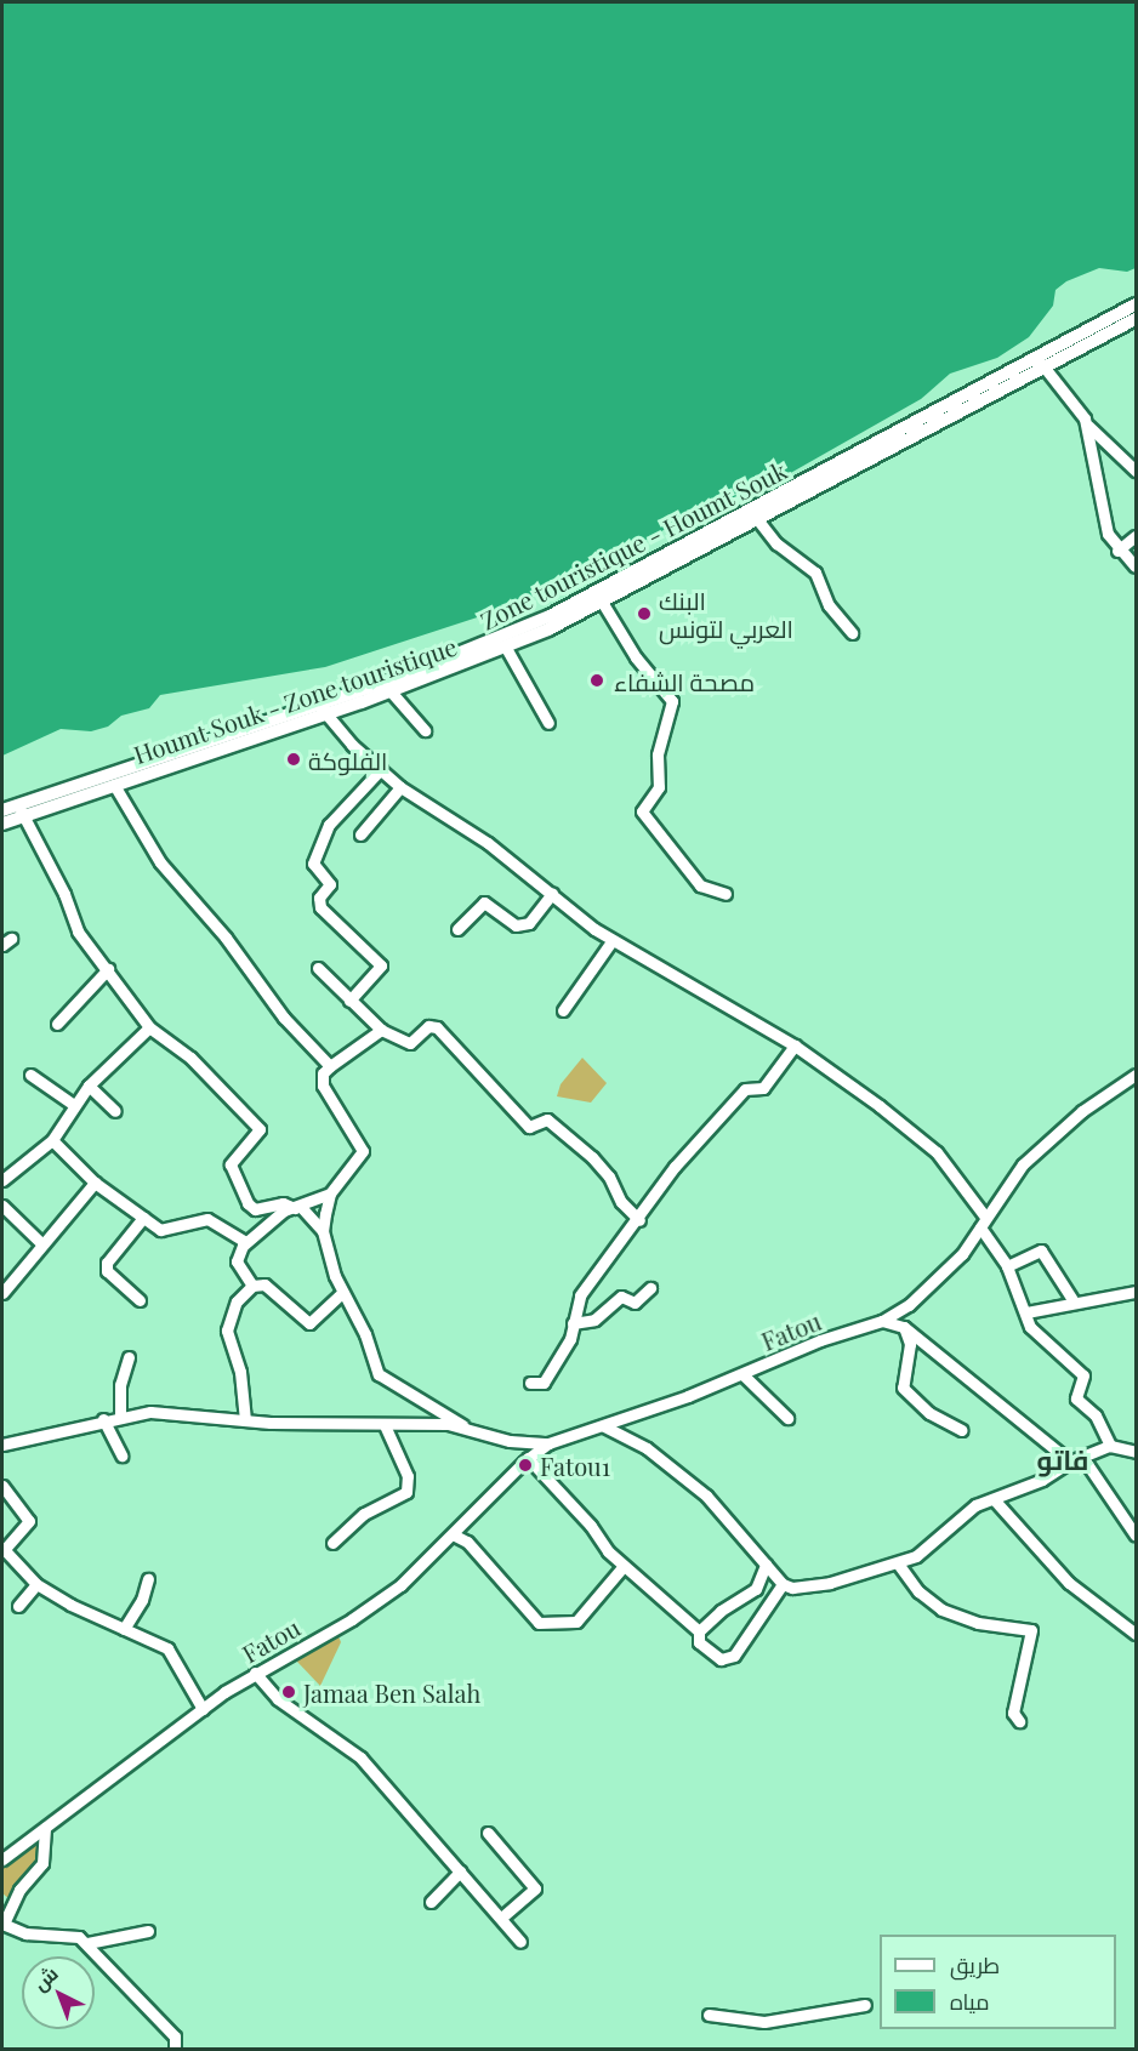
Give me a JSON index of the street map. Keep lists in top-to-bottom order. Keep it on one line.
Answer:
{"streets":{"main road":["Zone touristique - Houmt Souk","Houmt Souk - Zone touristique"],"street":["Fatou"]},"crossings":[["Zone touristique - Houmt Souk","Houmt Souk - Zone touristique"]],"districts":["فاتو"],"places":["البنك العربي لتونس","مصحة الشفاء","الفلوكة","Fatou1","Jamaa Ben Salah"],"legend":["طريق","مياه"],"north":"top left"}
